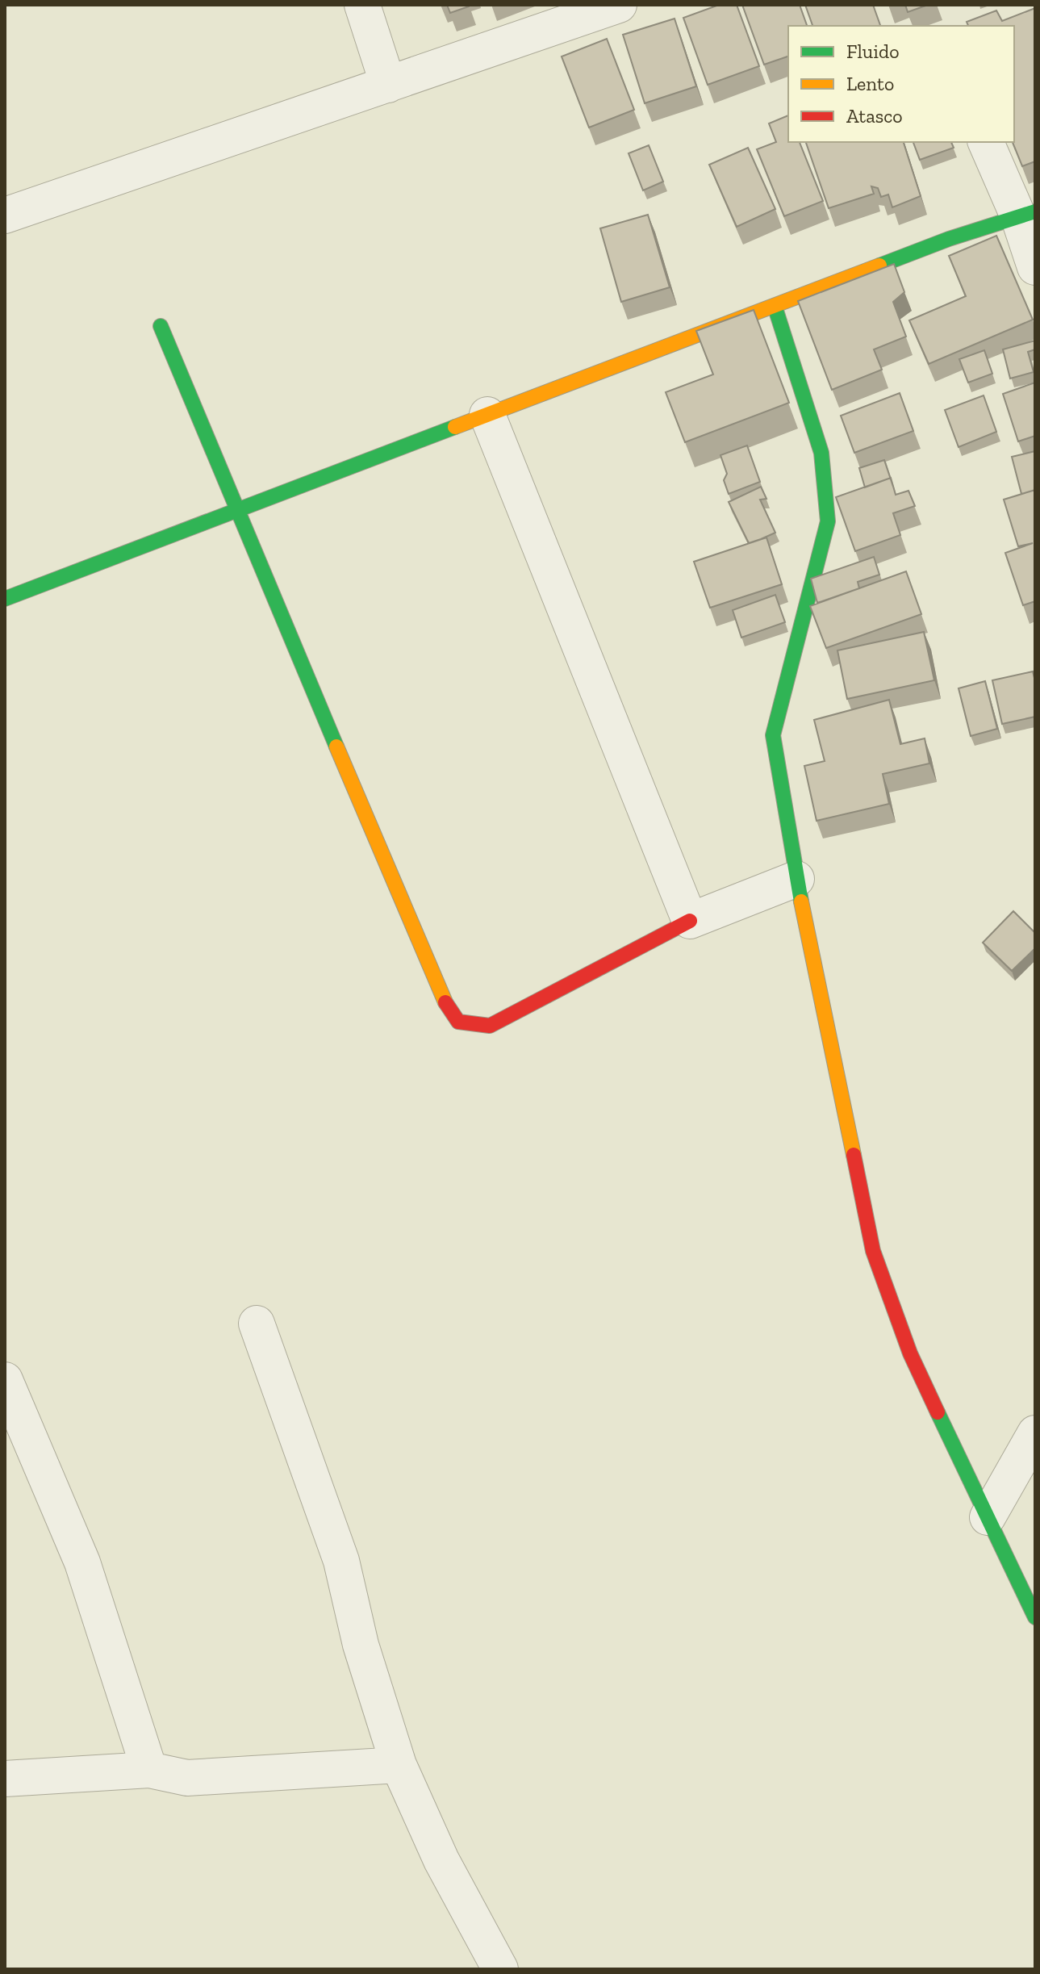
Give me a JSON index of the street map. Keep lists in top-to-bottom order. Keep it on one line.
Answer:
{"legend":["Fluido","Lento","Atasco"]}
